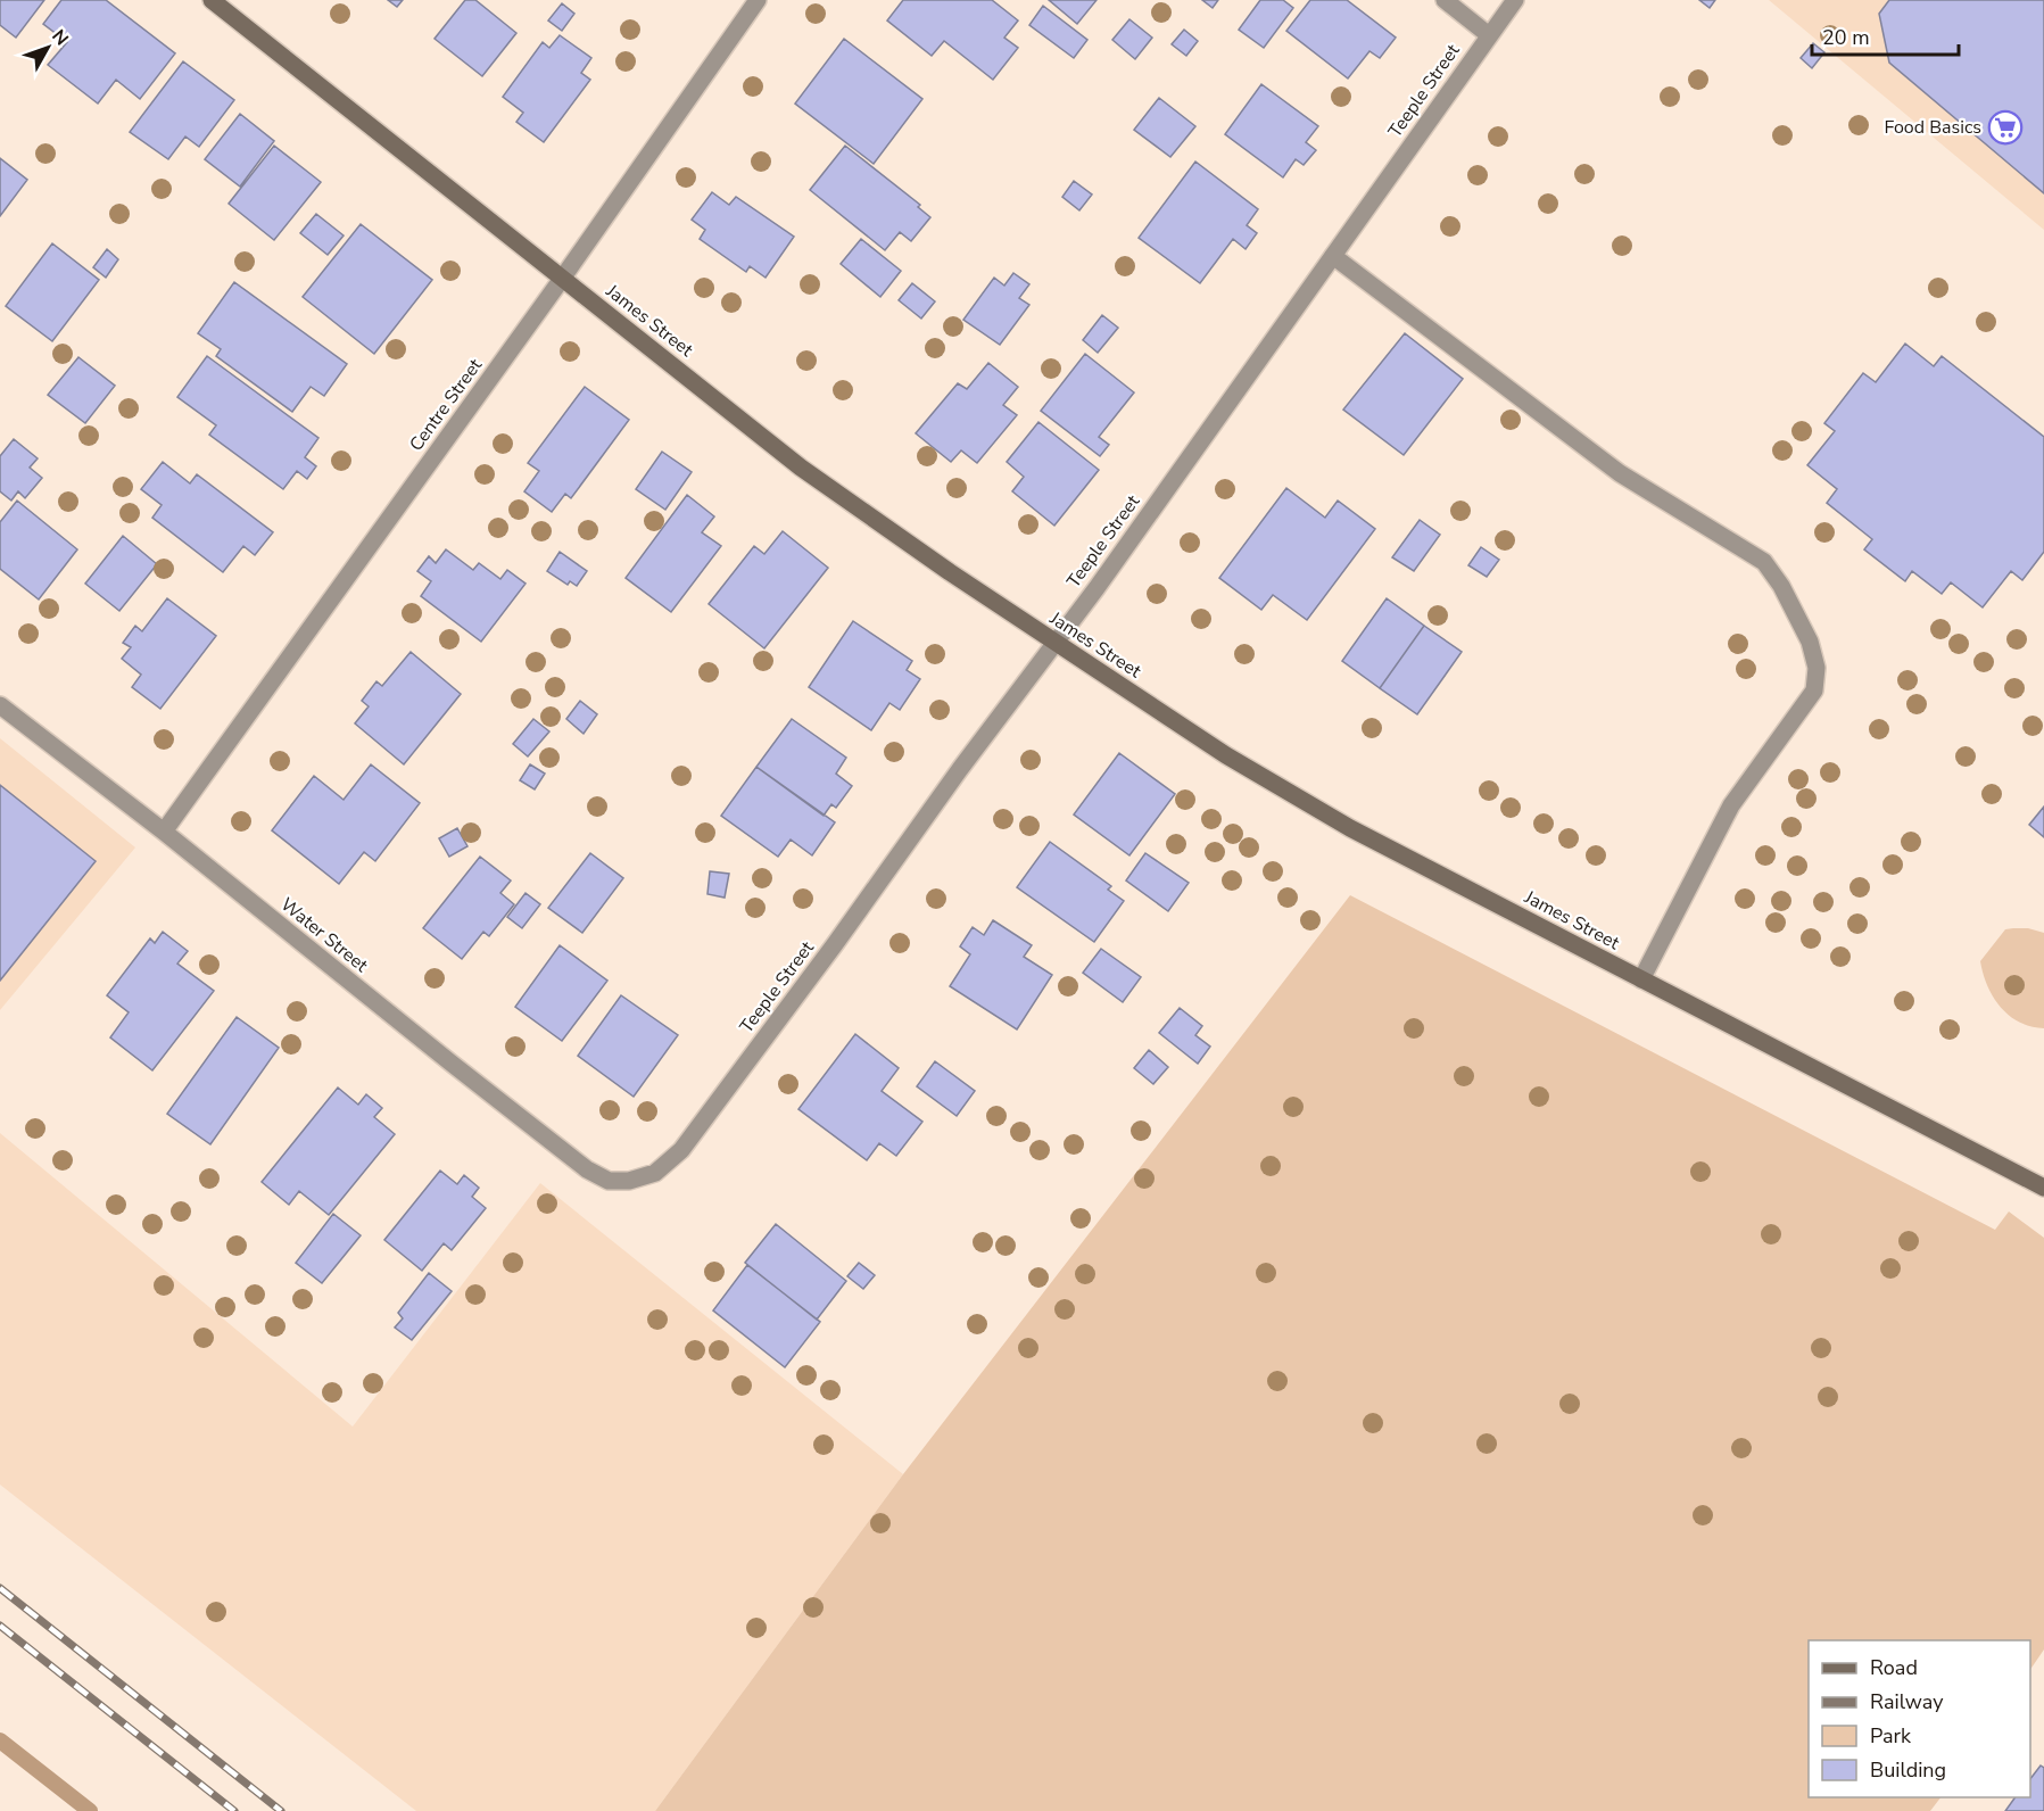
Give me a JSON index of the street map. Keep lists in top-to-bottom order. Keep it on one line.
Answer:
{"streets":{"street":["Teeple Street","James Street","Centre Street","Water Street"]},"crossings":[["Teeple Street","James Street"],["Teeple Street","Water Street"],["James Street","Centre Street"],["Centre Street","Water Street"]],"places":{"supermarket":["Food Basics"]},"legend":["Road","Railway","Park","Building"],"scale_bar":"20 m","north":"top right"}
